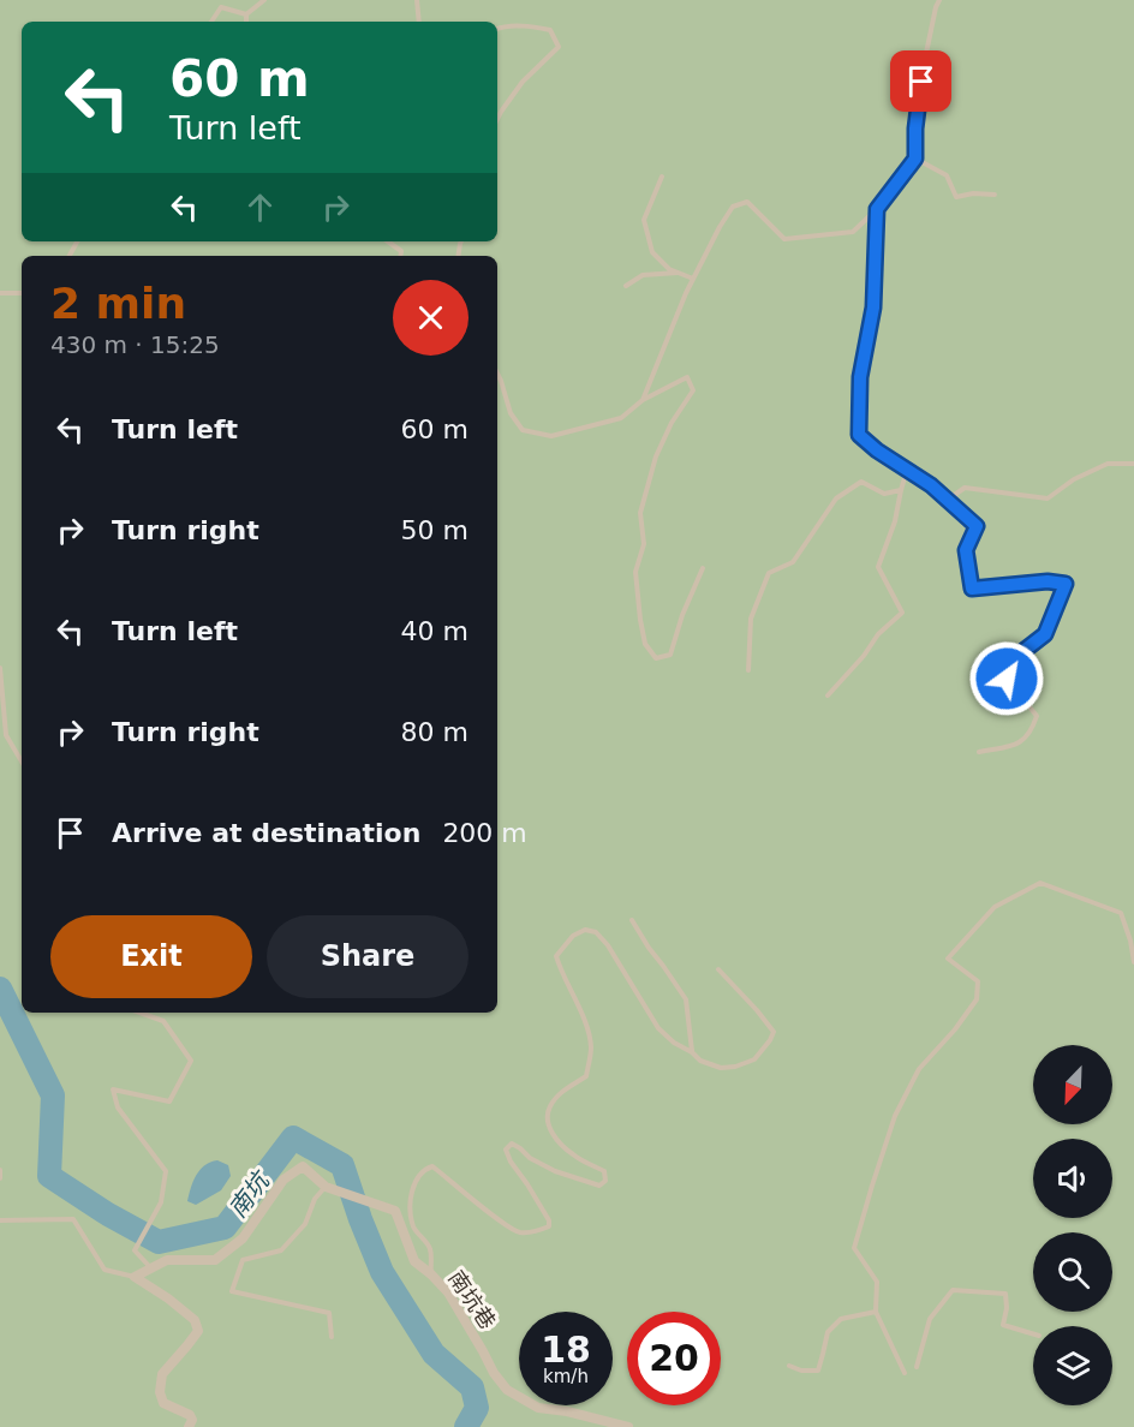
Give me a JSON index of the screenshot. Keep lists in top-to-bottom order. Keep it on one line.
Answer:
{"streets":{"street":["南坑巷"]},"water":["南坑"],"north":"bottom left","page":{"turn":["60 m","Turn left"],"heading":["2 min","430 m · 15:25"],"list":[{"name":"Turn left","value":"60 m"},{"name":"Turn right","value":"50 m"},{"name":"Turn left","value":"40 m"},{"name":"Turn right","value":"80 m"},{"name":"Arrive at destination","value":"200 m"}],"buttons":["Exit","Share"],"speed":"18 km/h","limit":"20"}}
